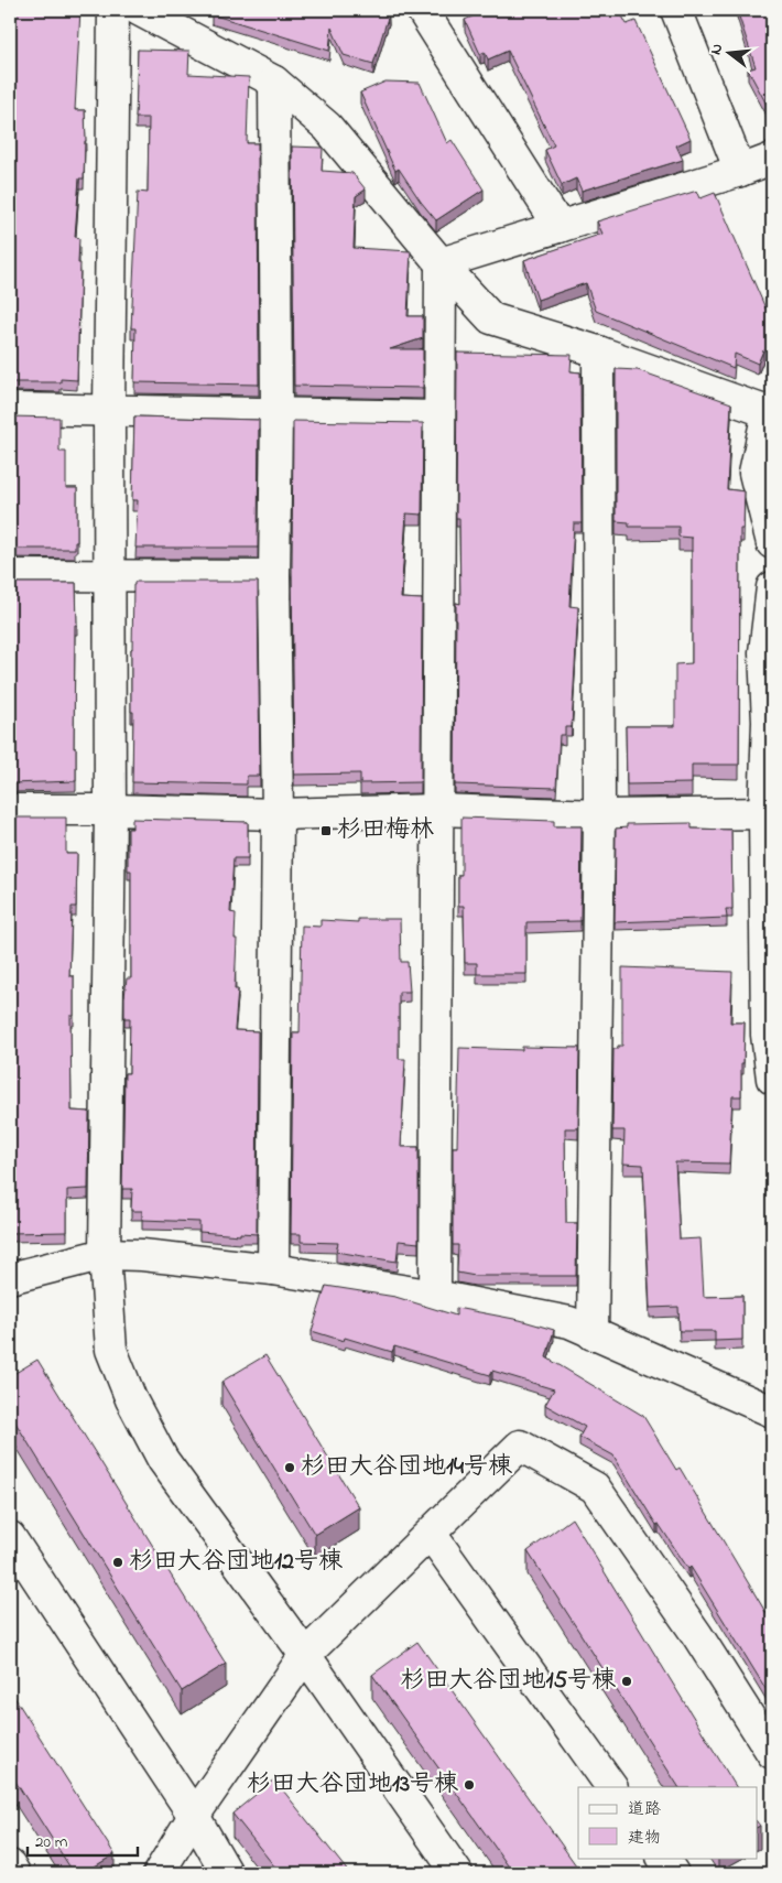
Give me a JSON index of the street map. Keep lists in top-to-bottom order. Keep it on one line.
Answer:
{"places":{"transit":["杉田梅林"],"other":["杉田大谷団地14号棟","杉田大谷団地12号棟","杉田大谷団地15号棟","杉田大谷団地13号棟"]},"legend":["道路","建物"],"scale_bar":"20 m","north":"left"}
